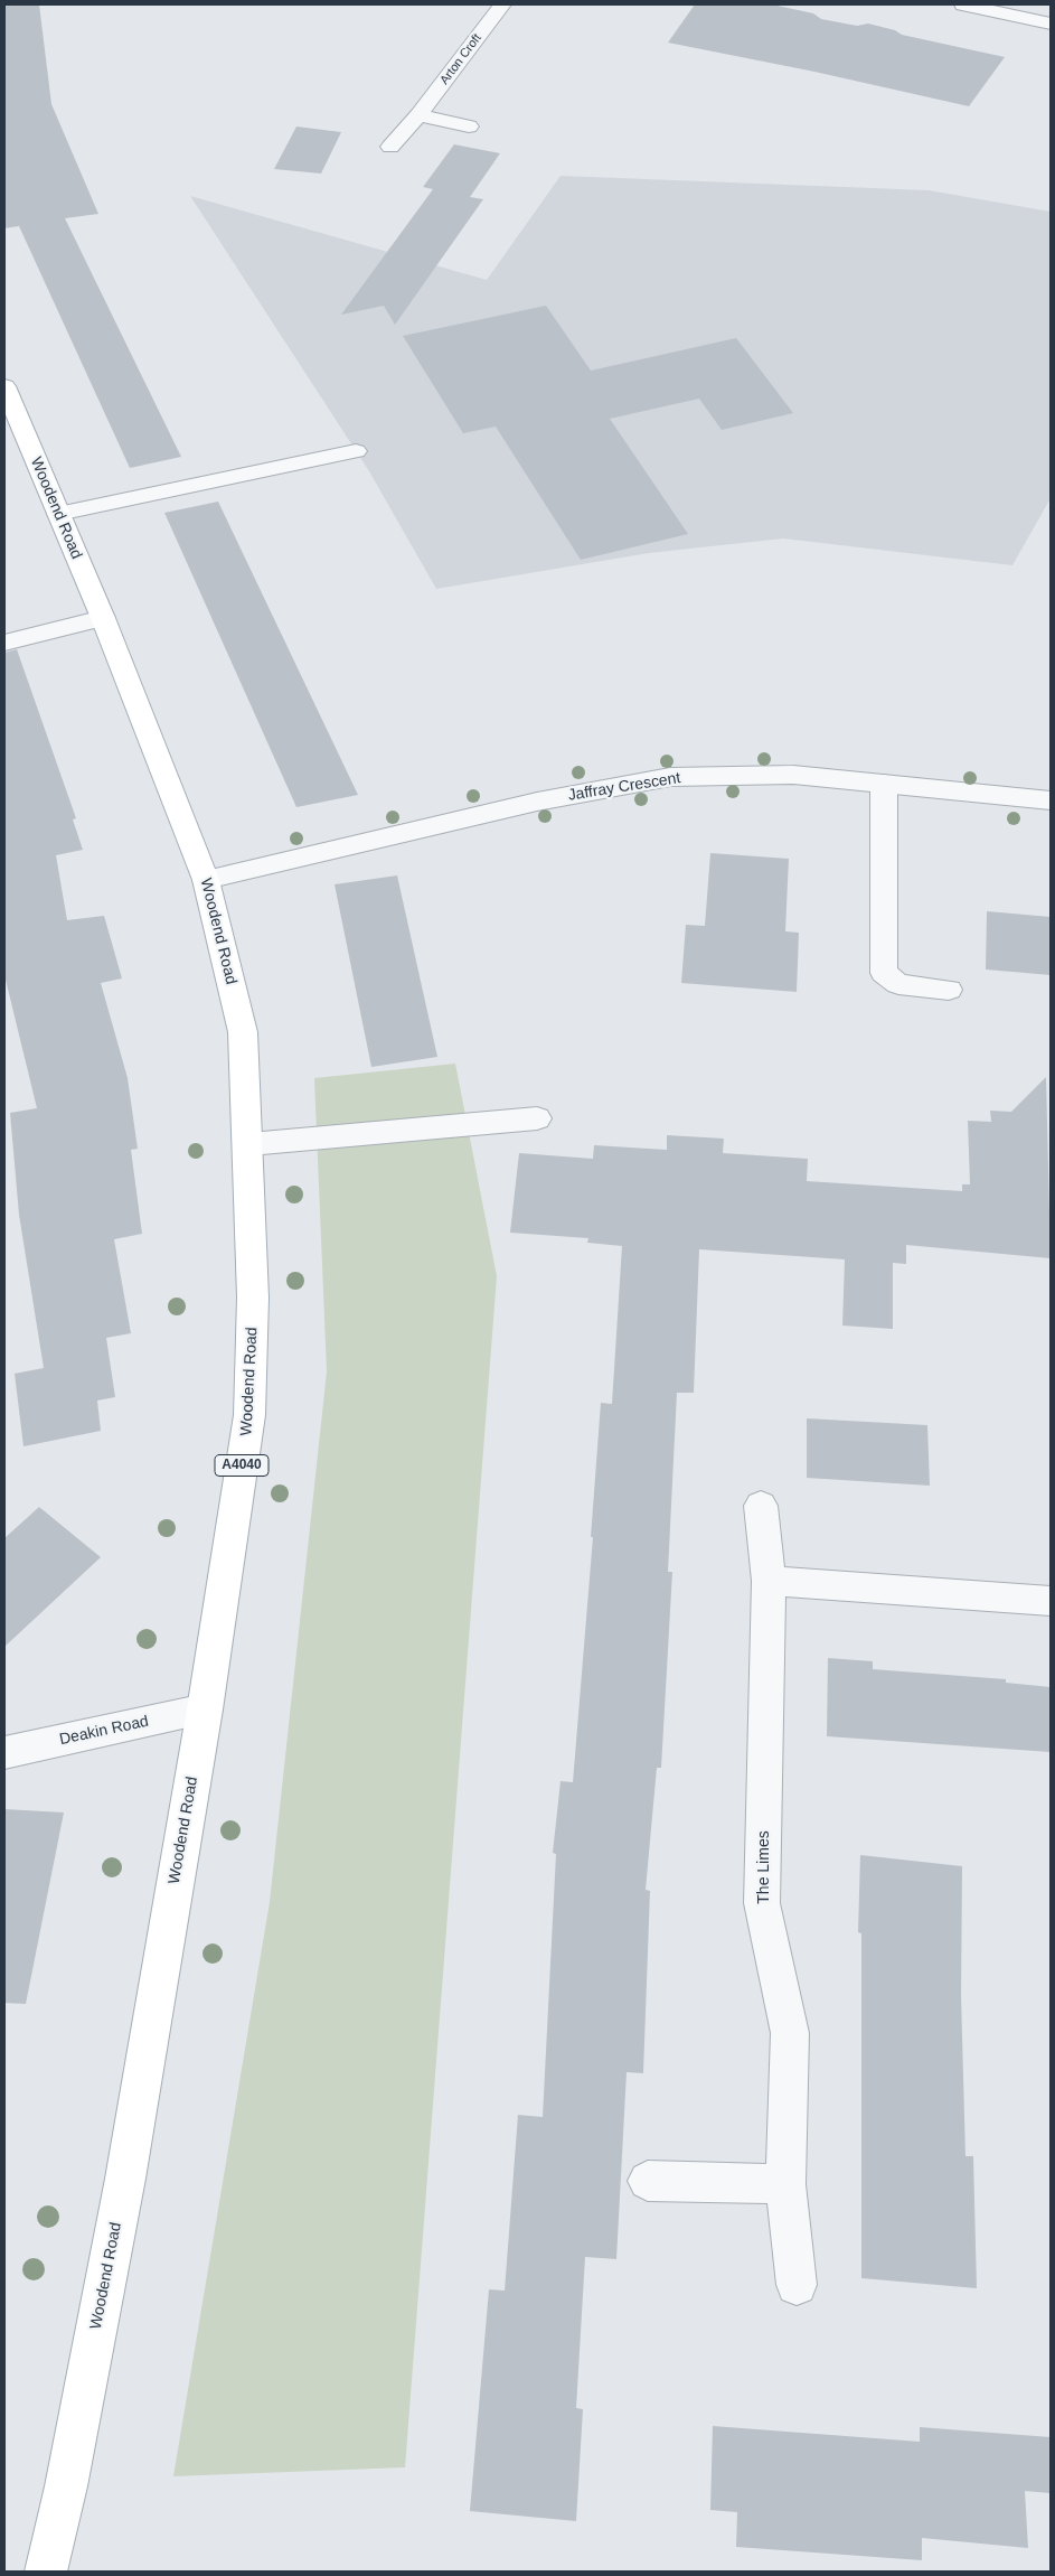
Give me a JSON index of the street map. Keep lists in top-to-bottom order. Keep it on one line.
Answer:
{"streets":{"main road":["Woodend Road","A4040"],"street":["Arton Croft","Jaffray Crescent","Deakin Road","The Limes"]},"crossings":[["Woodend Road","Jaffray Crescent"],["Woodend Road","Deakin Road"]]}
